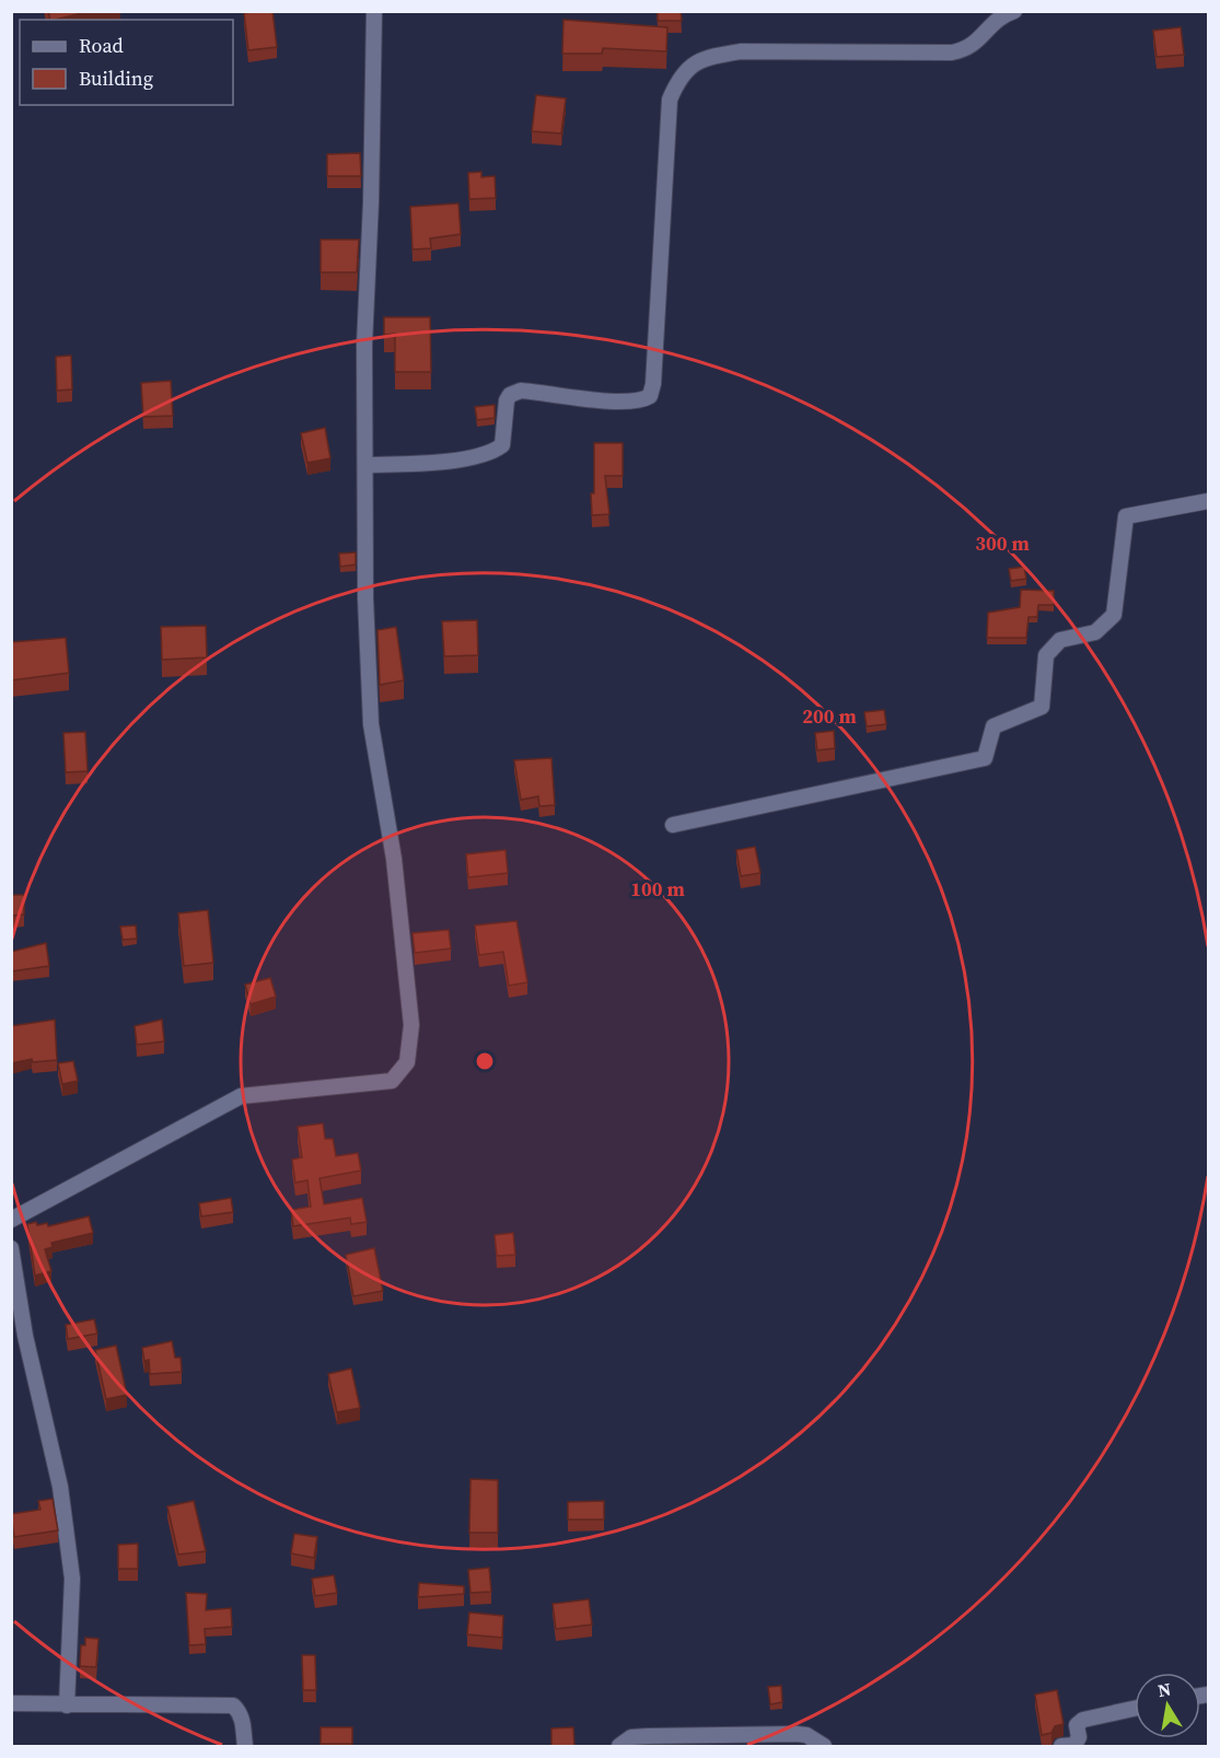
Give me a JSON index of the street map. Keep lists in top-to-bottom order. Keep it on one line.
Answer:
{"legend":["Road","Building"],"north":"top","rings":["300 m","200 m","100 m"]}
